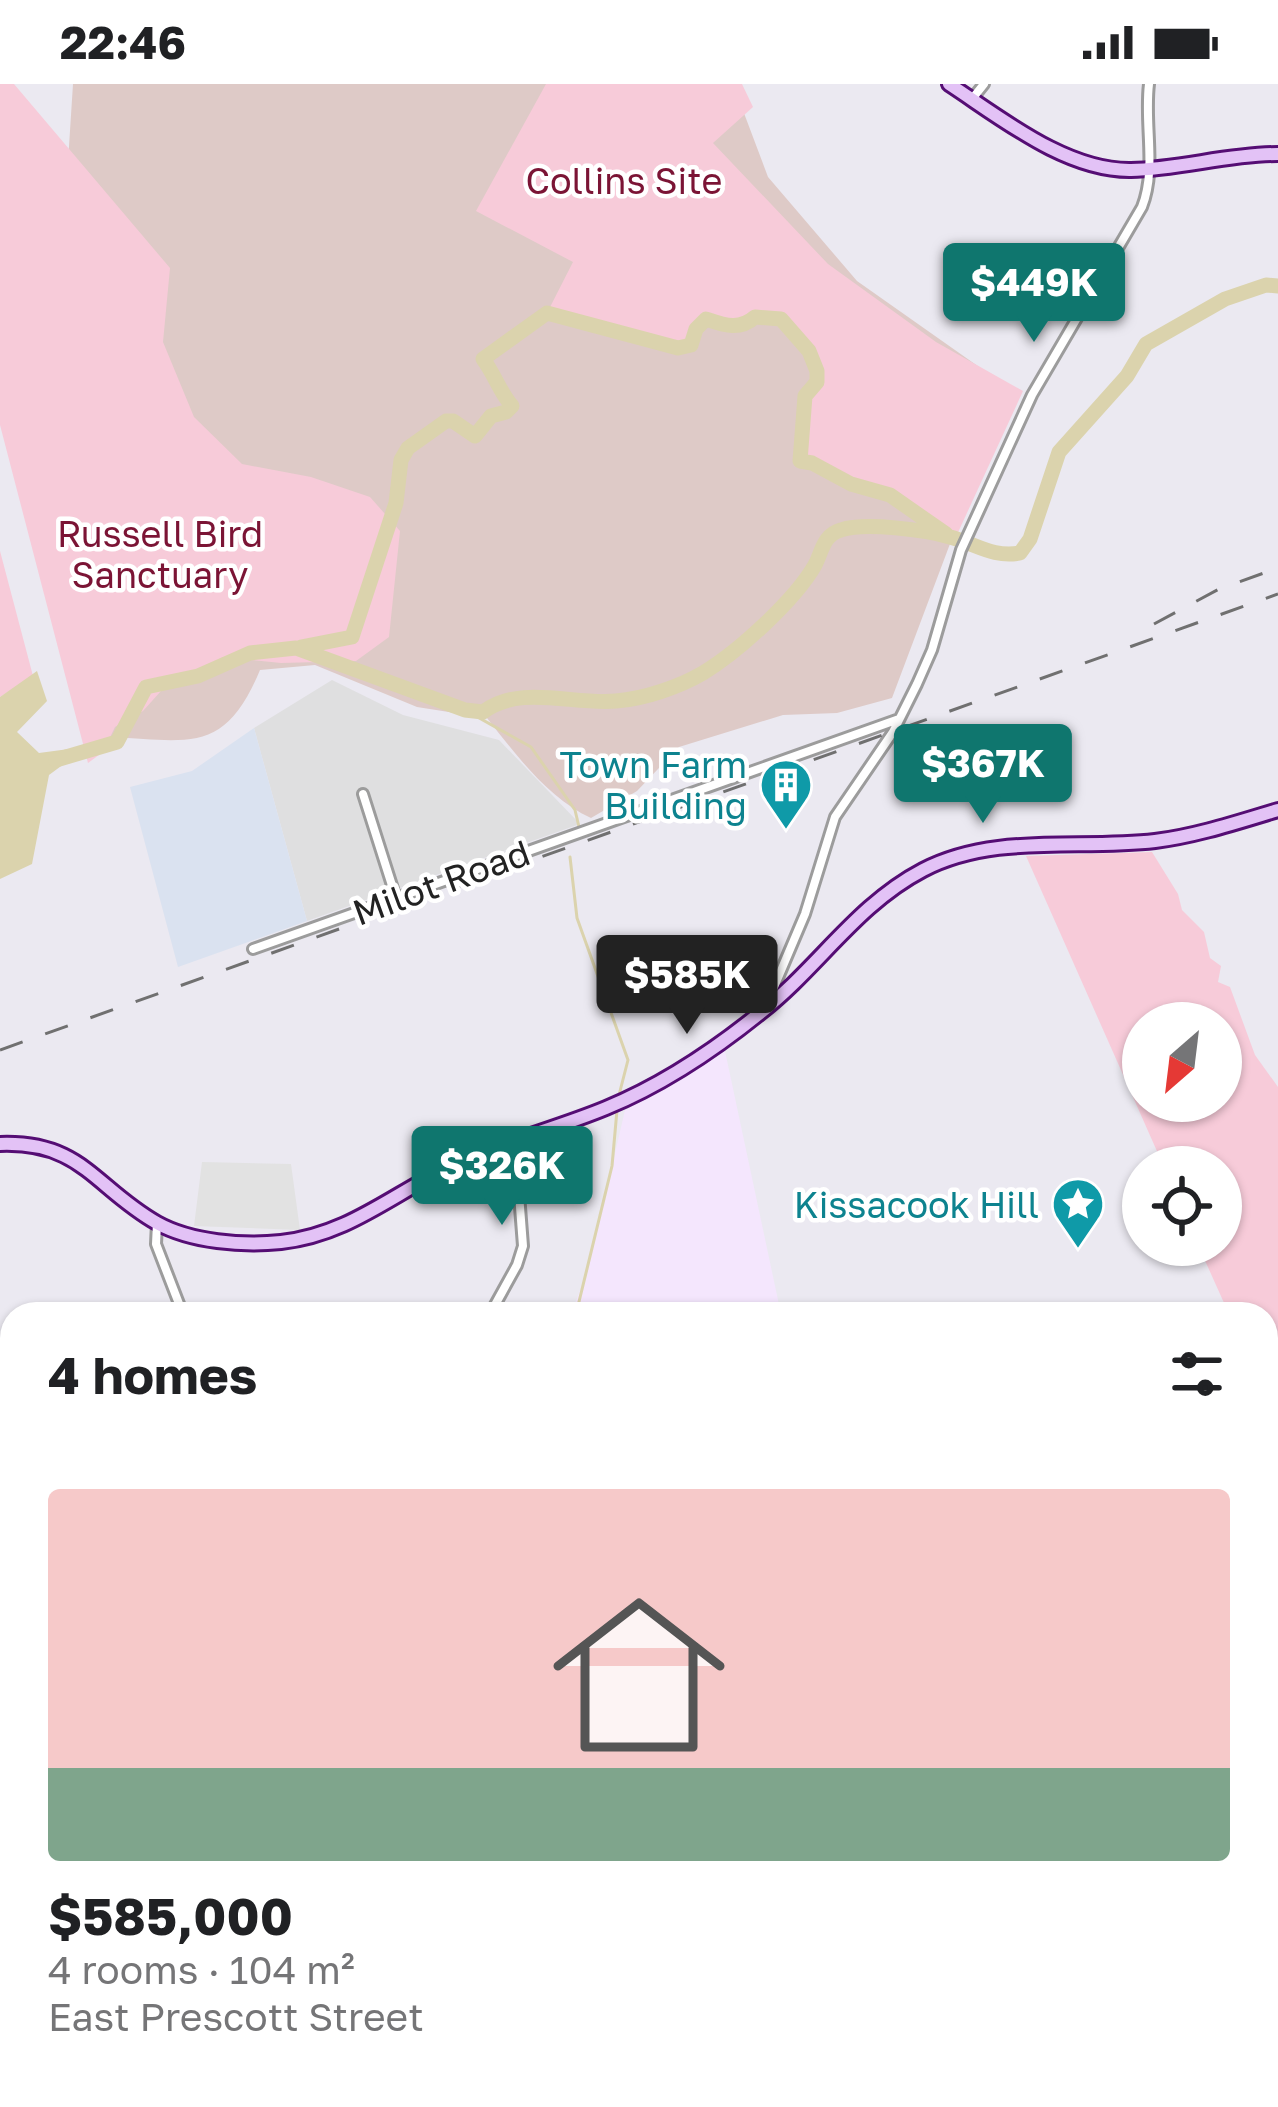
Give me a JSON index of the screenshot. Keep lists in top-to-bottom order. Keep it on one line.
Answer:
{"streets":{"street":["Milot Road"]},"parks":["Collins Site","Russell Bird Sanctuary"],"places":{"building":["Town Farm Building"],"place":["Kissacook Hill"]},"north":"bottom left","page":{"status":"22:46","price":["$449K","$367K","$585K","$326K"],"heading":"4 homes","list":[{"name":"$585,000","note":"4 rooms · 104 m² · East Prescott Street"}]}}
